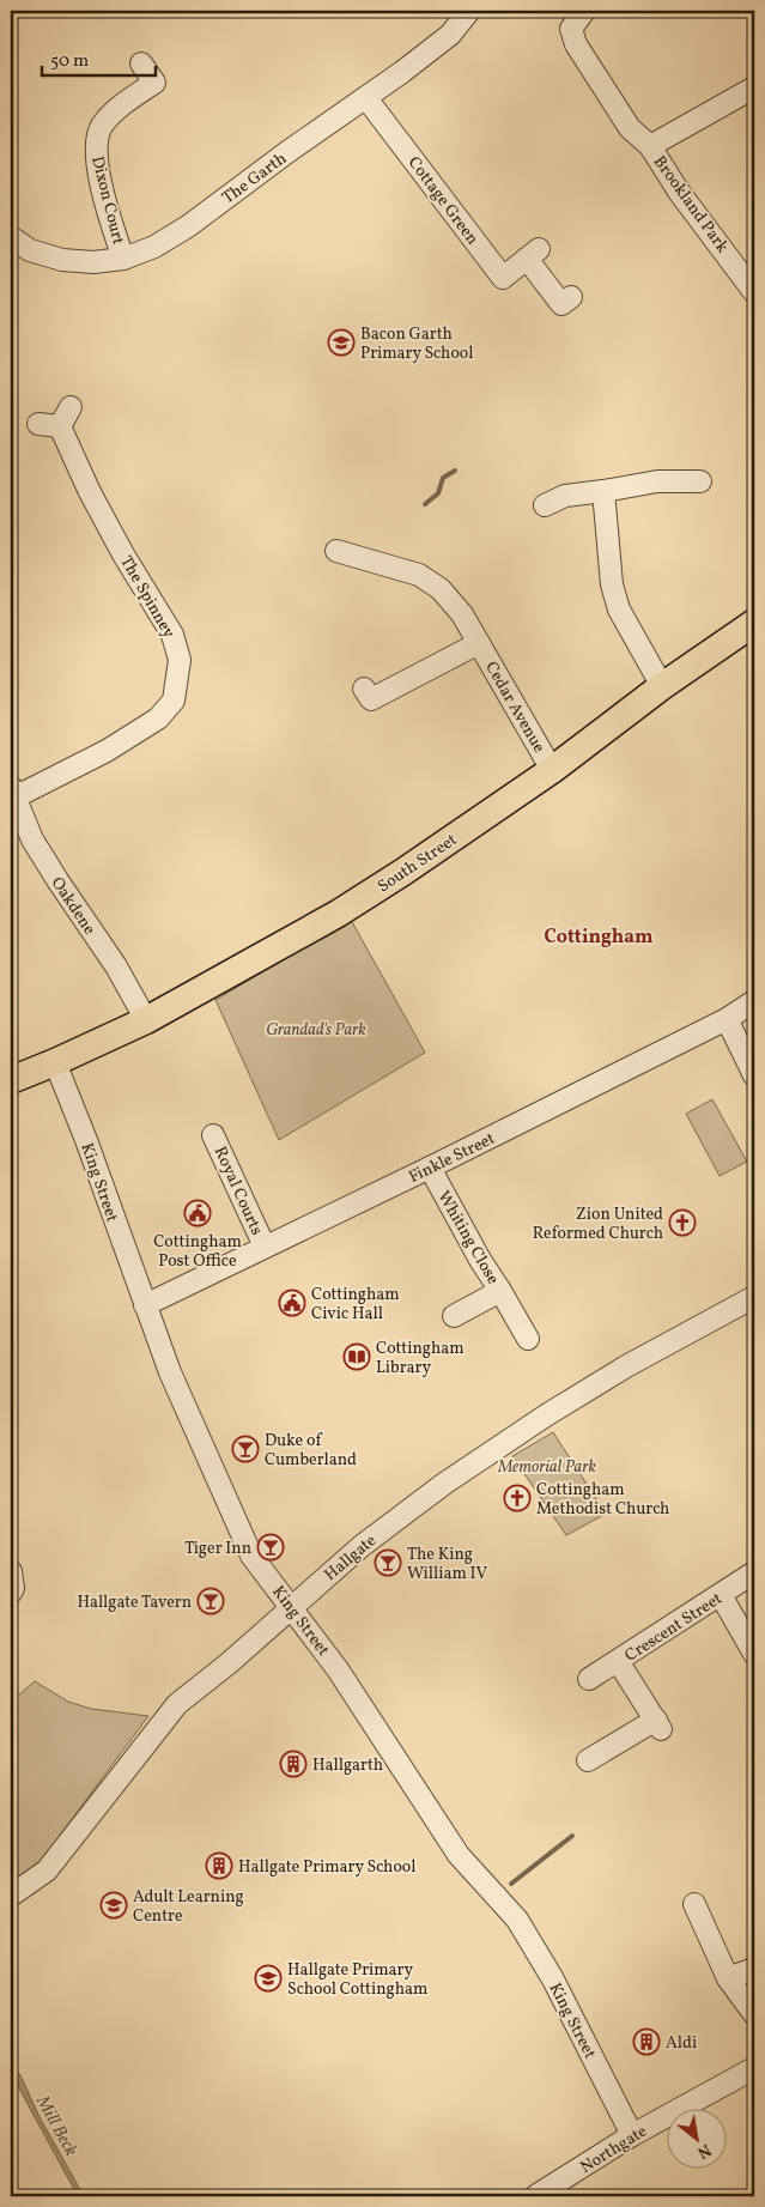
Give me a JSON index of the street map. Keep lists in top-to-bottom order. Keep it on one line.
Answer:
{"streets":{"main road":["South Street"],"street":["The Garth","Dixon Court","Cottage Green","Brookland Park","The Spinney","Cedar Avenue","Oakdene","Finkle Street","King Street","Royal Courts","Whiting Close","Hallgate","Crescent Street","Northgate"]},"crossings":[["The Garth","Dixon Court"],["The Garth","Cottage Green"],["The Spinney","Oakdene"],["Cedar Avenue","South Street"],["South Street","Oakdene"],["South Street","King Street"],["Finkle Street","King Street"],["Finkle Street","Royal Courts"],["Finkle Street","Whiting Close"],["King Street","Hallgate"],["King Street","Northgate"]],"districts":["Cottingham"],"water":["Mill Beck"],"parks":["Grandad's Park","Memorial Park"],"places":{"school or university":["Bacon Garth Primary School","Adult Learning Centre","Hallgate Primary School Cottingham"],"public building":["Cottingham Post Office","Cottingham Civic Hall"],"church":["Zion United Reformed Church","Cottingham Methodist Church"],"library":["Cottingham Library"],"bar":["Duke of Cumberland","Tiger Inn","The King William IV","Hallgate Tavern"],"building":["Hallgarth","Hallgate Primary School","Aldi"]},"scale_bar":"50 m","north":"bottom right"}
